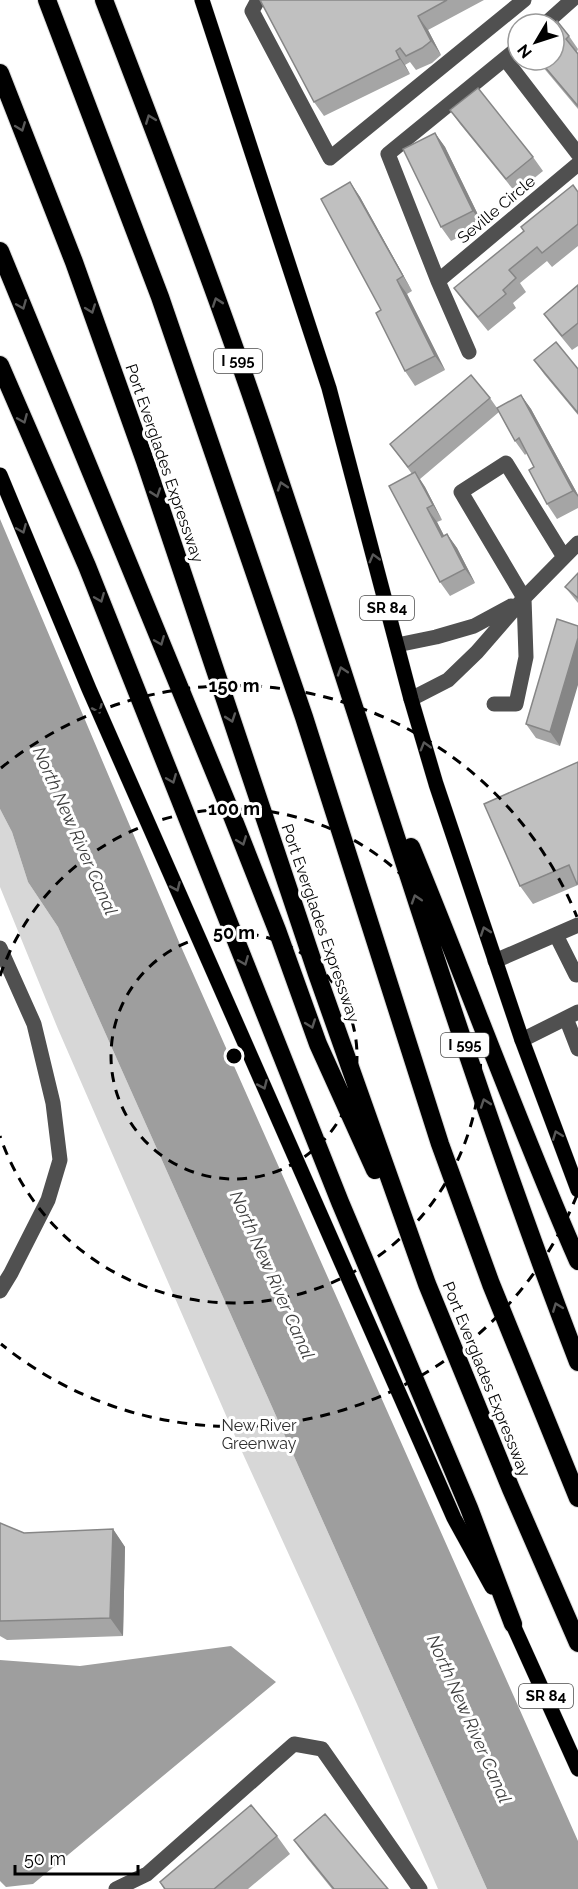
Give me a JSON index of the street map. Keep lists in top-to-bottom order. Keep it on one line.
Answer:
{"streets":{"highway":["I 595","Port Everglades Expressway"],"main road":["SR 84"],"street":["Seville Circle"]},"water":["North New River Canal"],"parks":["New River Greenway"],"scale_bar":"50 m","north":"bottom left","rings":["150 m","100 m","50 m"]}
